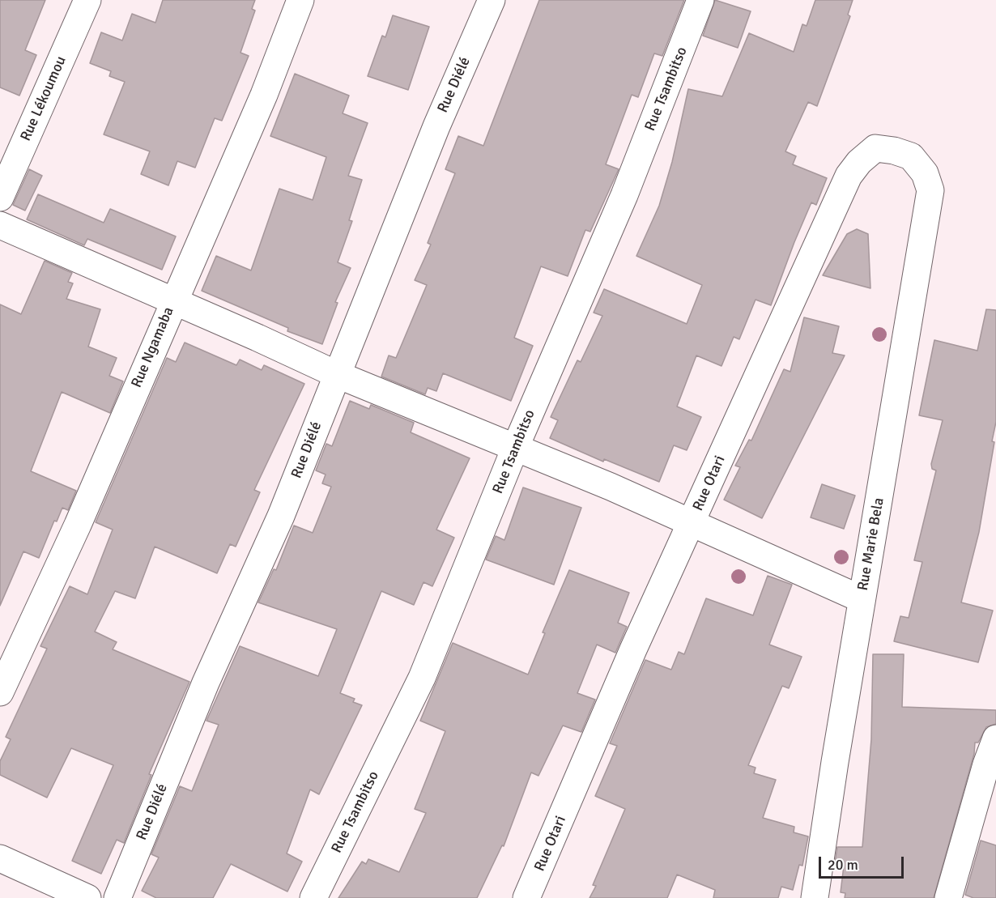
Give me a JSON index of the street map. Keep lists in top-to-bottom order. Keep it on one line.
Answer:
{"streets":{"street":["Rue Diélé","Rue Tsambitso","Rue Lékoumou","Rue Ngamaba","Rue Otari","Rue Marie Bela"]},"crossings":[["Rue Otari","Rue Marie Bela"]],"scale_bar":"20 m"}
